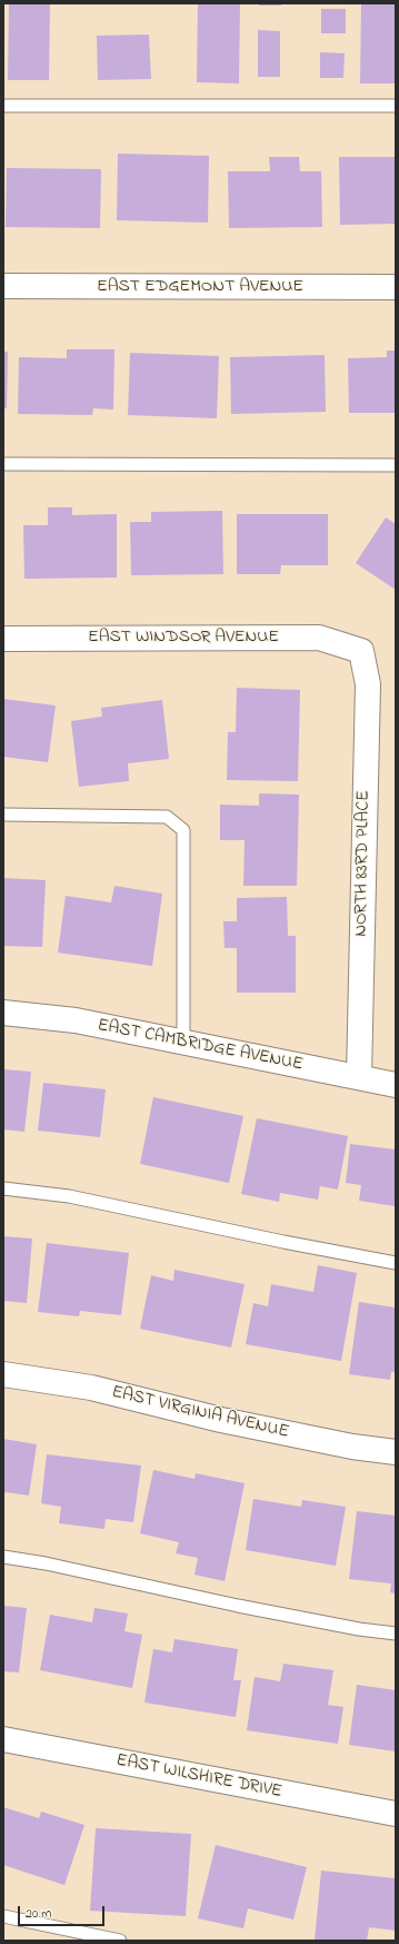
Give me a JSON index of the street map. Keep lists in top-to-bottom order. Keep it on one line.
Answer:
{"streets":{"street":["EAST EDGEMONT AVENUE","EAST WINDSOR AVENUE","NORTH 83RD PLACE","EAST CAMBRIDGE AVENUE","EAST VIRGINIA AVENUE","EAST WILSHIRE DRIVE"]},"crossings":[["EAST WINDSOR AVENUE","NORTH 83RD PLACE"],["NORTH 83RD PLACE","EAST CAMBRIDGE AVENUE"]],"scale_bar":"20 m"}
